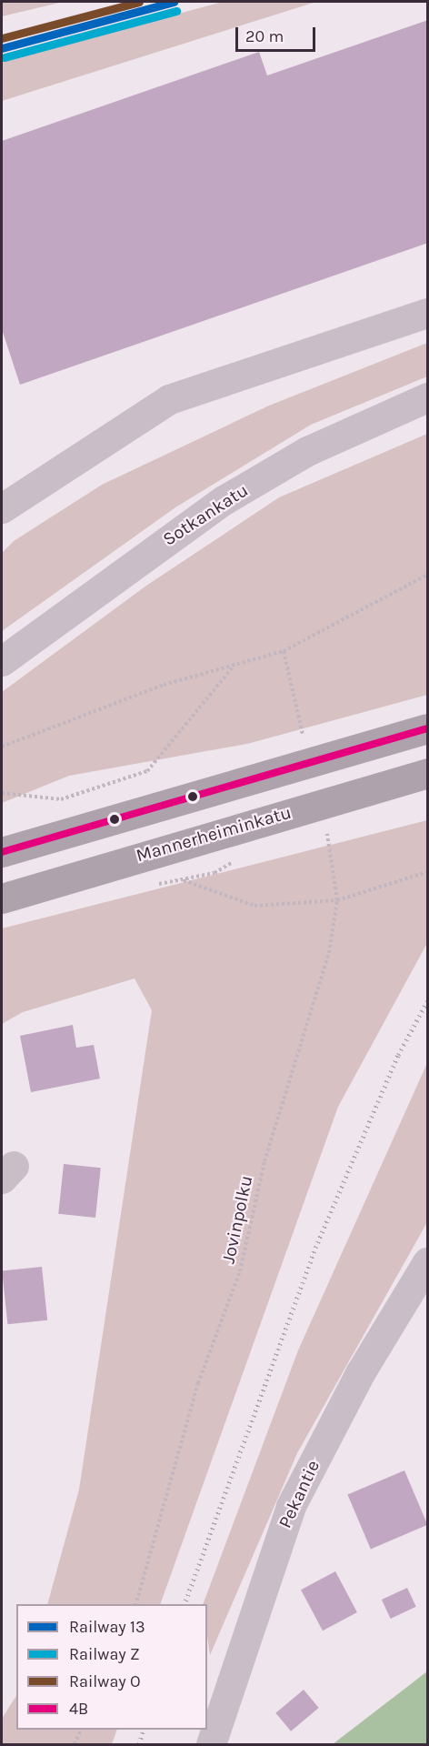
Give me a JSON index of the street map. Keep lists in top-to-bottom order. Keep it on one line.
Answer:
{"streets":{"main road":["Mannerheiminkatu"],"street":["Sotkankatu","Pekantie"],"path":["Jovinpolku"]},"lines":["rail line 13","rail line O","rail line Z","transit line 4B"],"legend":["Railway 13","Railway Z","Railway O","4B"],"scale_bar":"20 m"}
